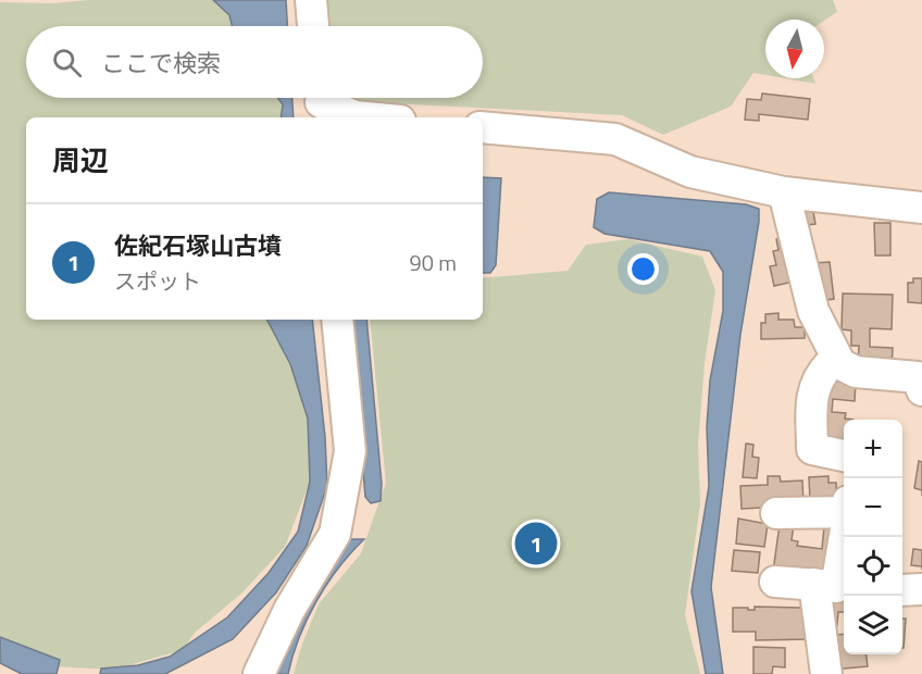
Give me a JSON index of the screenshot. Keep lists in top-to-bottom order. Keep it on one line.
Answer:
{"north":"bottom","page":{"search":"ここで検索","heading":"周辺","list":[{"mark":"1","name":"佐紀石塚山古墳","note":"スポット","value":"90 m"}],"map_buttons":["+","−"],"pins":"1"}}
